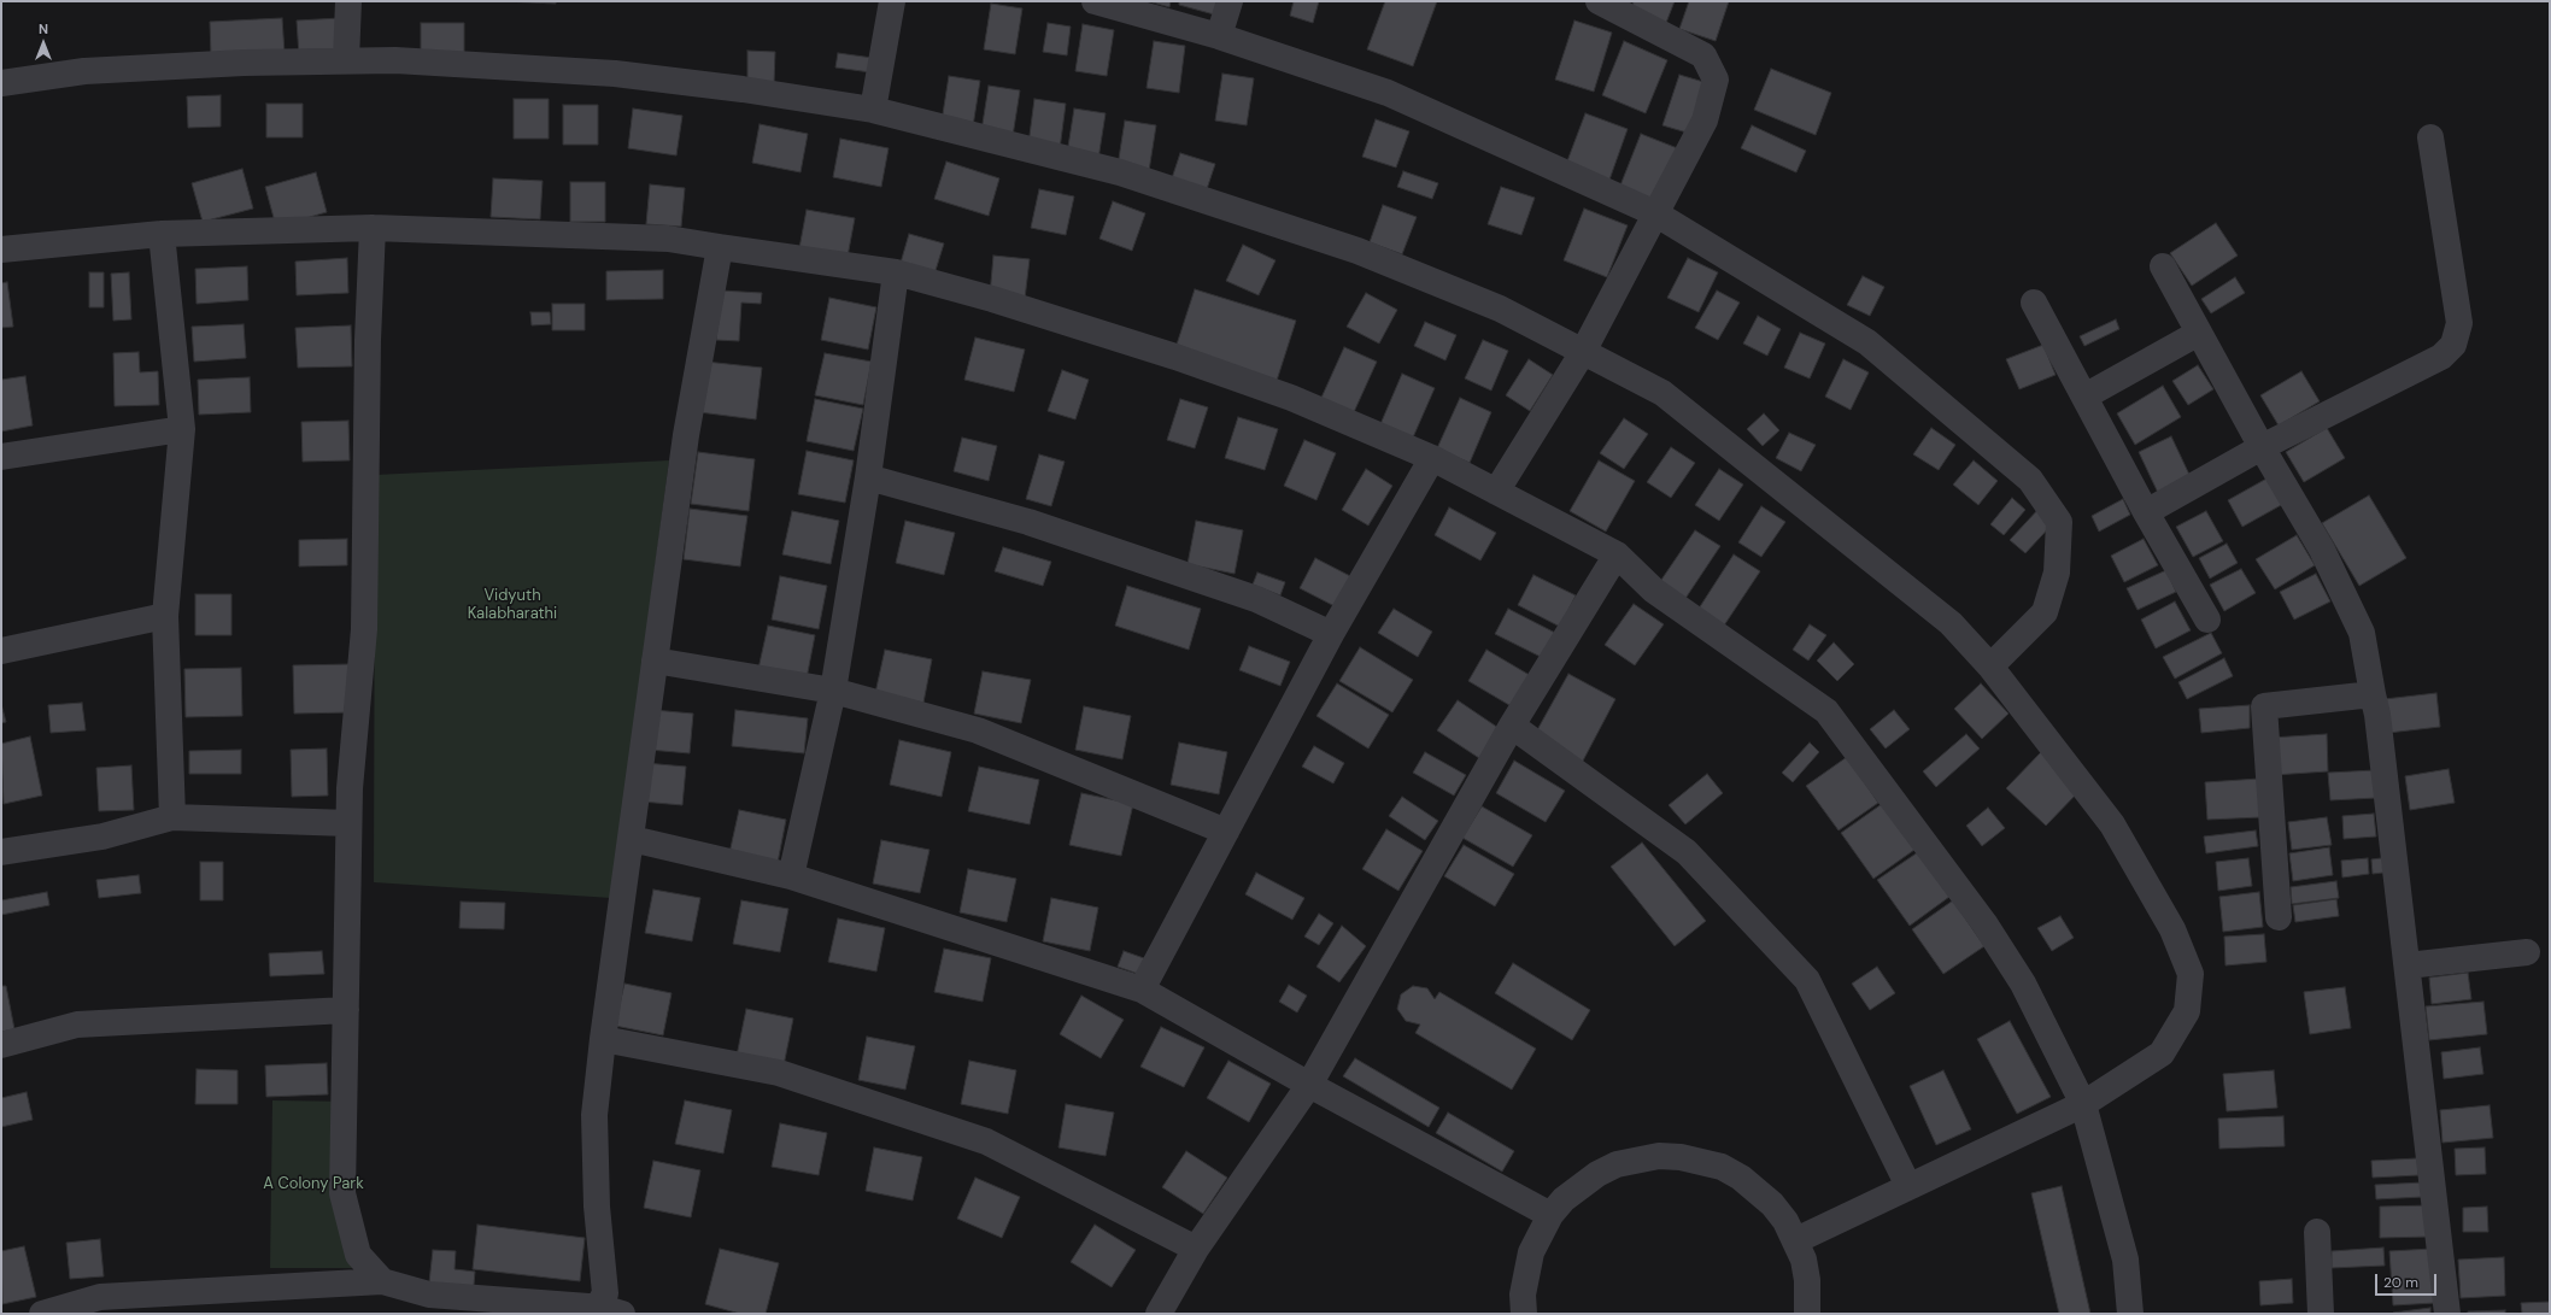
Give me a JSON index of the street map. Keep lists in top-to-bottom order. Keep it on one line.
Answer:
{"parks":["Vidyuth Kalabharathi","A Colony Park"],"scale_bar":"20 m","north":"top"}
